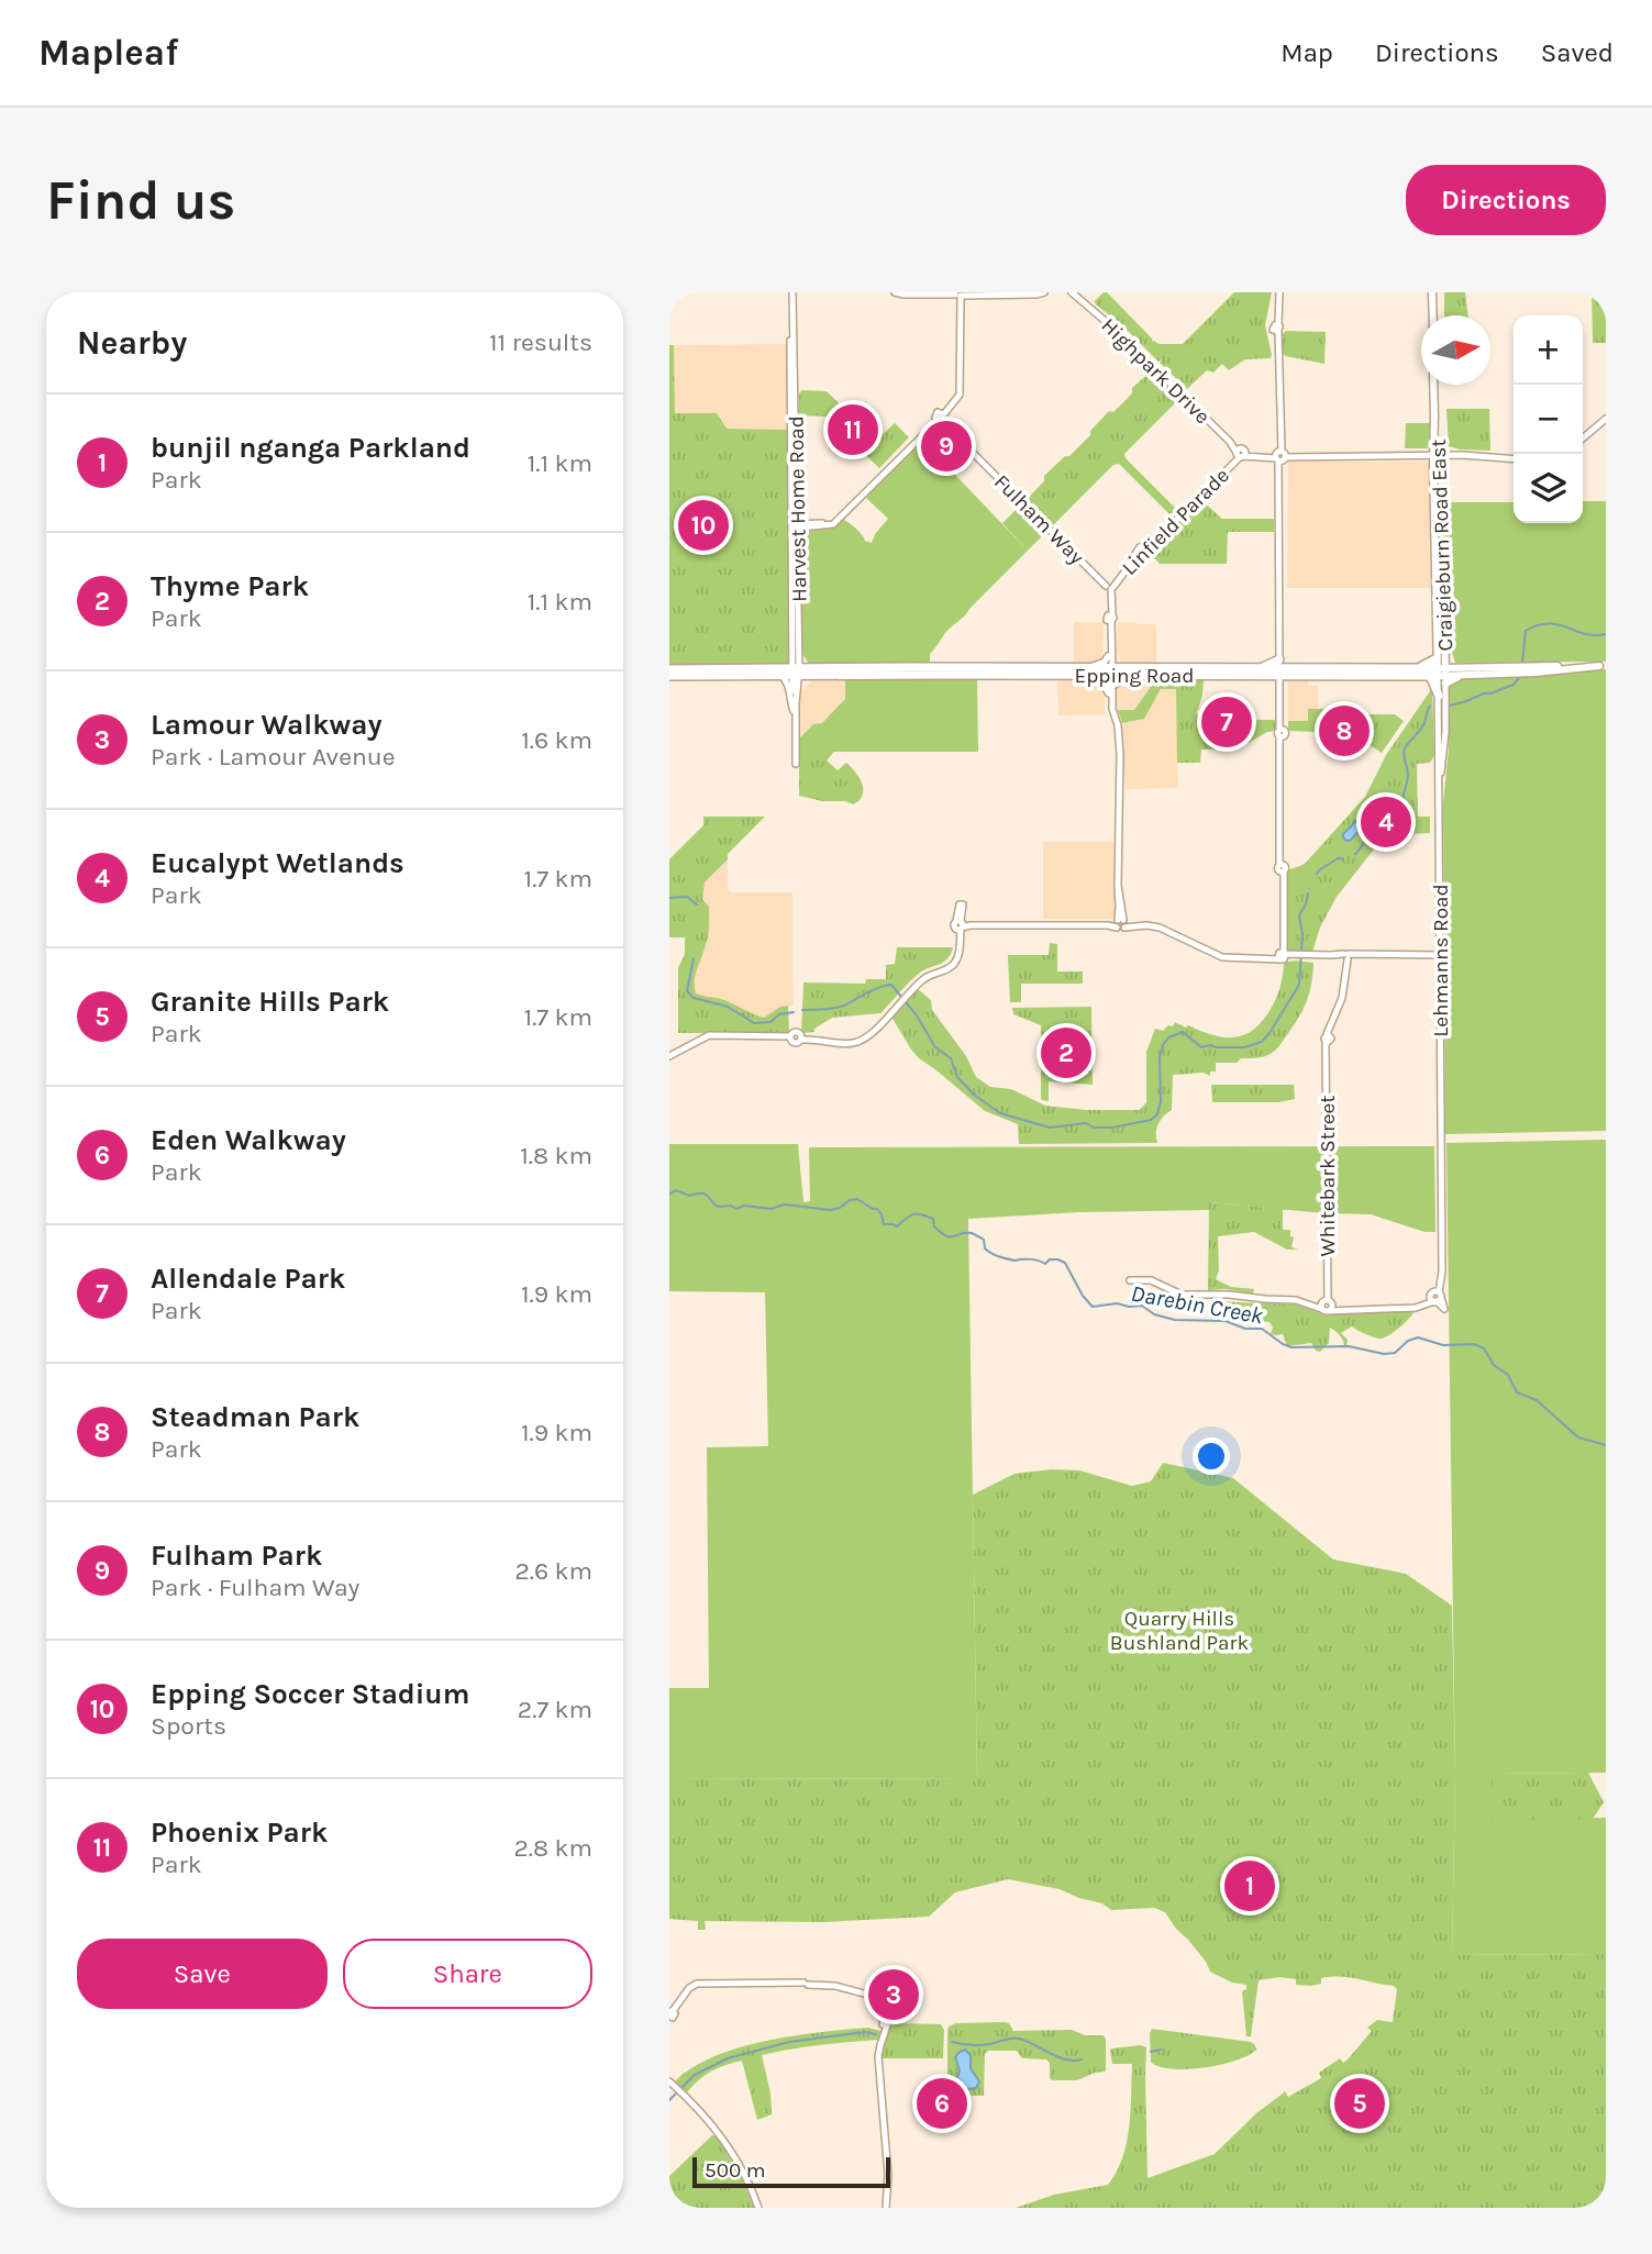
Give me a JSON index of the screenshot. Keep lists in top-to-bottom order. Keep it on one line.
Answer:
{"streets":{"main road":["Craigieburn Road East","Epping Road"],"street":["Highpark Drive","Harvest Home Road","Fulham Way","Linfield Parade","Lehmanns Road","Whitebark Street"]},"crossings":[["Highpark Drive","Linfield Parade"],["Harvest Home Road","Epping Road"],["Fulham Way","Linfield Parade"],["Linfield Parade","Epping Road"],["Craigieburn Road East","Epping Road"],["Craigieburn Road East","Lehmanns Road"],["Epping Road","Lehmanns Road"]],"water":["Darebin Creek"],"parks":["Quarry Hills Bushland Park"],"scale_bar":"500 m","north":"right","page":{"header":"Mapleaf","nav":["Map","Directions","Saved"],"buttons":["Directions",["Save","Share"]],"title":"Find us","heading":["Nearby","11 results"],"map_buttons":["+","−"],"list":[{"mark":"1","name":"bunjil nganga Parkland","note":"Park","value":"1.1 km"},{"mark":"2","name":"Thyme Park","note":"Park","value":"1.1 km"},{"mark":"3","name":"Lamour Walkway","note":"Park · Lamour Avenue","value":"1.6 km"},{"mark":"4","name":"Eucalypt Wetlands","note":"Park","value":"1.7 km"},{"mark":"5","name":"Granite Hills Park","note":"Park","value":"1.7 km"},{"mark":"6","name":"Eden Walkway","note":"Park","value":"1.8 km"},{"mark":"7","name":"Allendale Park","note":"Park","value":"1.9 km"},{"mark":"8","name":"Steadman Park","note":"Park","value":"1.9 km"},{"mark":"9","name":"Fulham Park","note":"Park · Fulham Way","value":"2.6 km"},{"mark":"10","name":"Epping Soccer Stadium","note":"Sports","value":"2.7 km"},{"mark":"11","name":"Phoenix Park","note":"Park","value":"2.8 km"}],"pins":["11","9","10","7","8","4","2","1","3","5","6"],"scale":"500 m"}}
